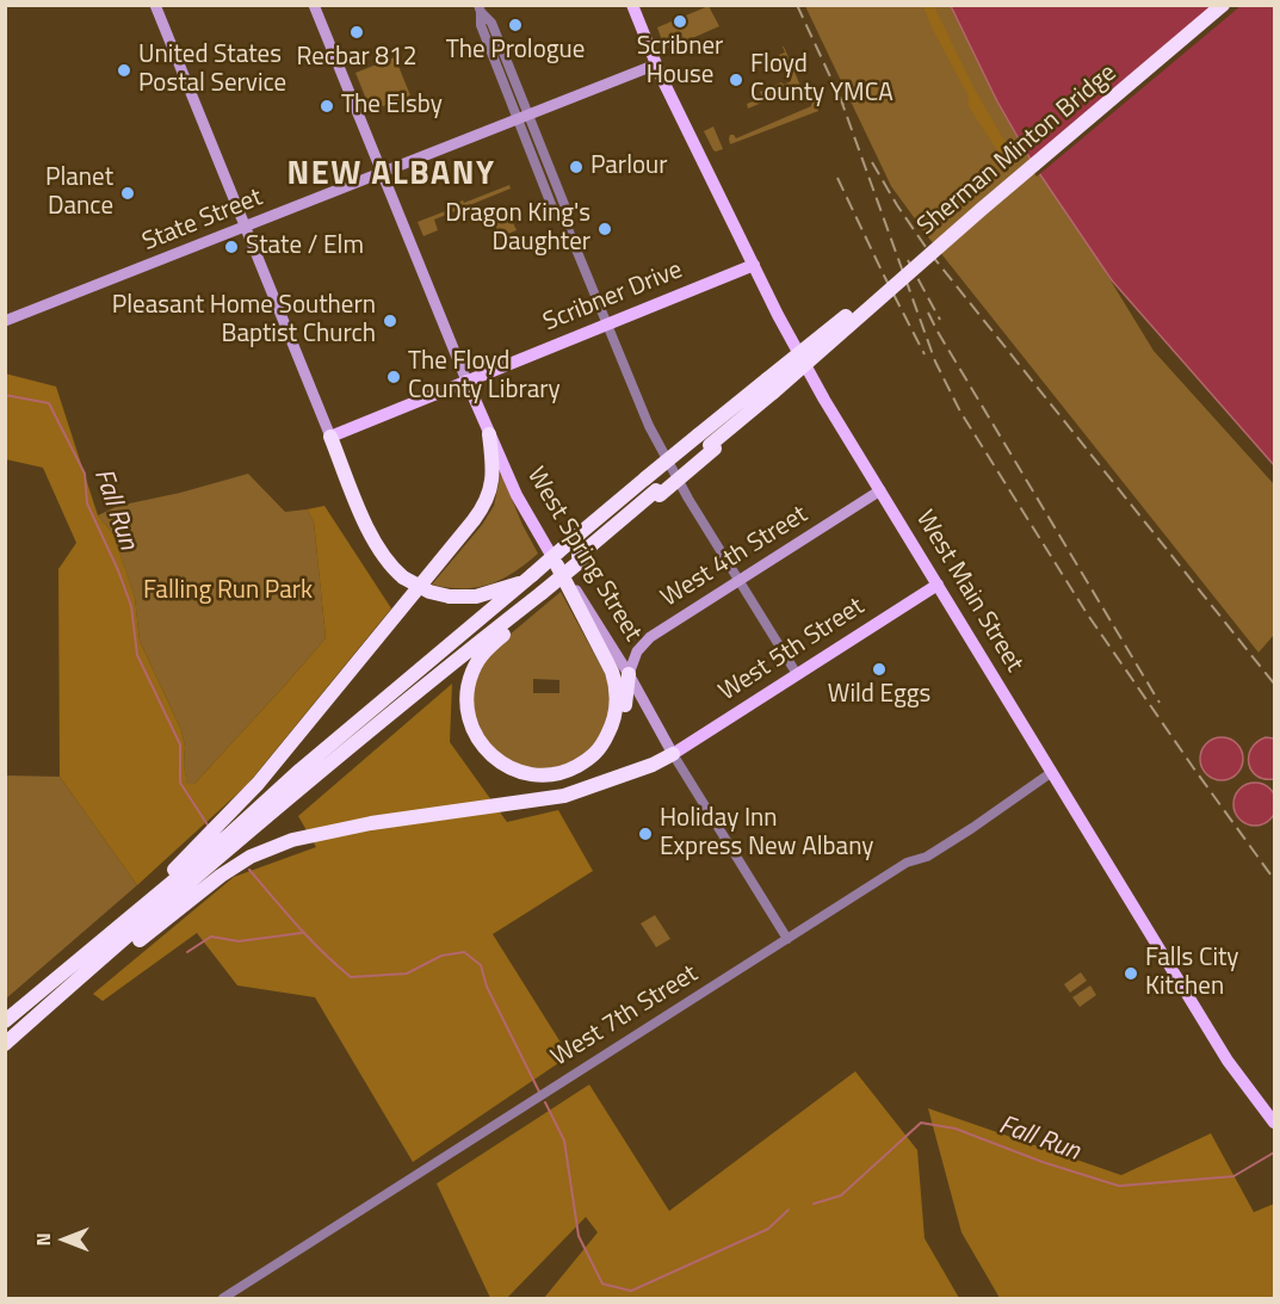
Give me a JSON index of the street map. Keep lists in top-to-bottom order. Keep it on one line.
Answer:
{"streets":{"highway":["Sherman Minton Bridge"],"main road":["State Street","Scribner Drive","West Spring Street","West 4th Street","West Main Street","West 5th Street"],"street":["West 7th Street"]},"crossings":[["State Street","West Spring Street"],["State Street","West Main Street"],["Scribner Drive","West Spring Street"],["Scribner Drive","West Main Street"],["West Spring Street","West 4th Street"],["West Spring Street","West 5th Street"],["West Spring Street","West 7th Street"],["West 4th Street","West Main Street"],["West Main Street","West 5th Street"],["West Main Street","West 7th Street"]],"districts":["NEW ALBANY"],"water":["Fall Run"],"parks":["Falling Run Park"],"places":["Scribner House","The Prologue","Recbar 812","United States Postal Service","Floyd County YMCA","The Elsby","Parlour","Planet Dance","Dragon King's Daughter","State / Elm","Pleasant Home Southern Baptist Church","The Floyd County Library","Wild Eggs","Holiday Inn Express New Albany","Falls City Kitchen"],"north":"left"}
